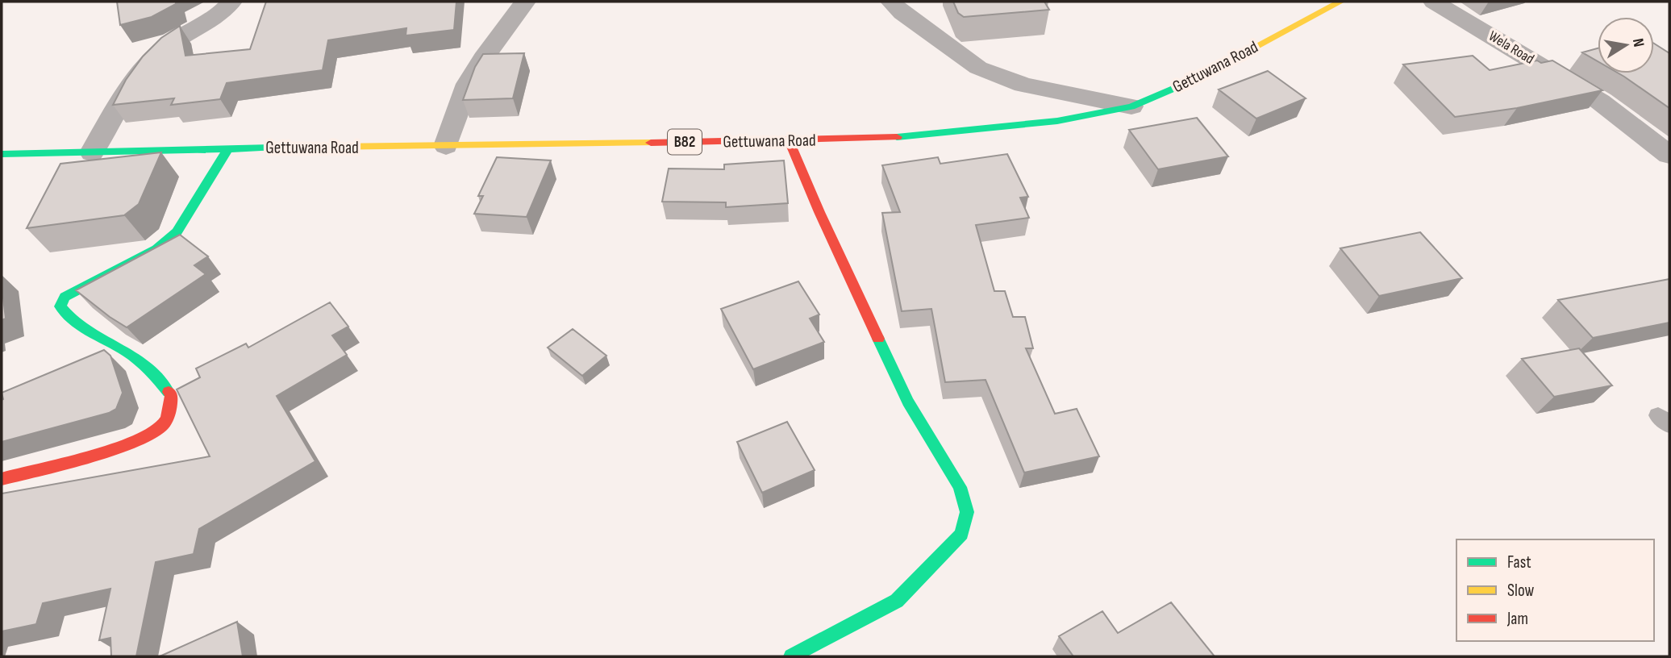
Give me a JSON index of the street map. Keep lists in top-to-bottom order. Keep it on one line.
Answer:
{"streets":{"main road":["Gettuwana Road","B82"],"street":["Wela Road"]},"legend":["Fast","Slow","Jam"],"north":"right"}
